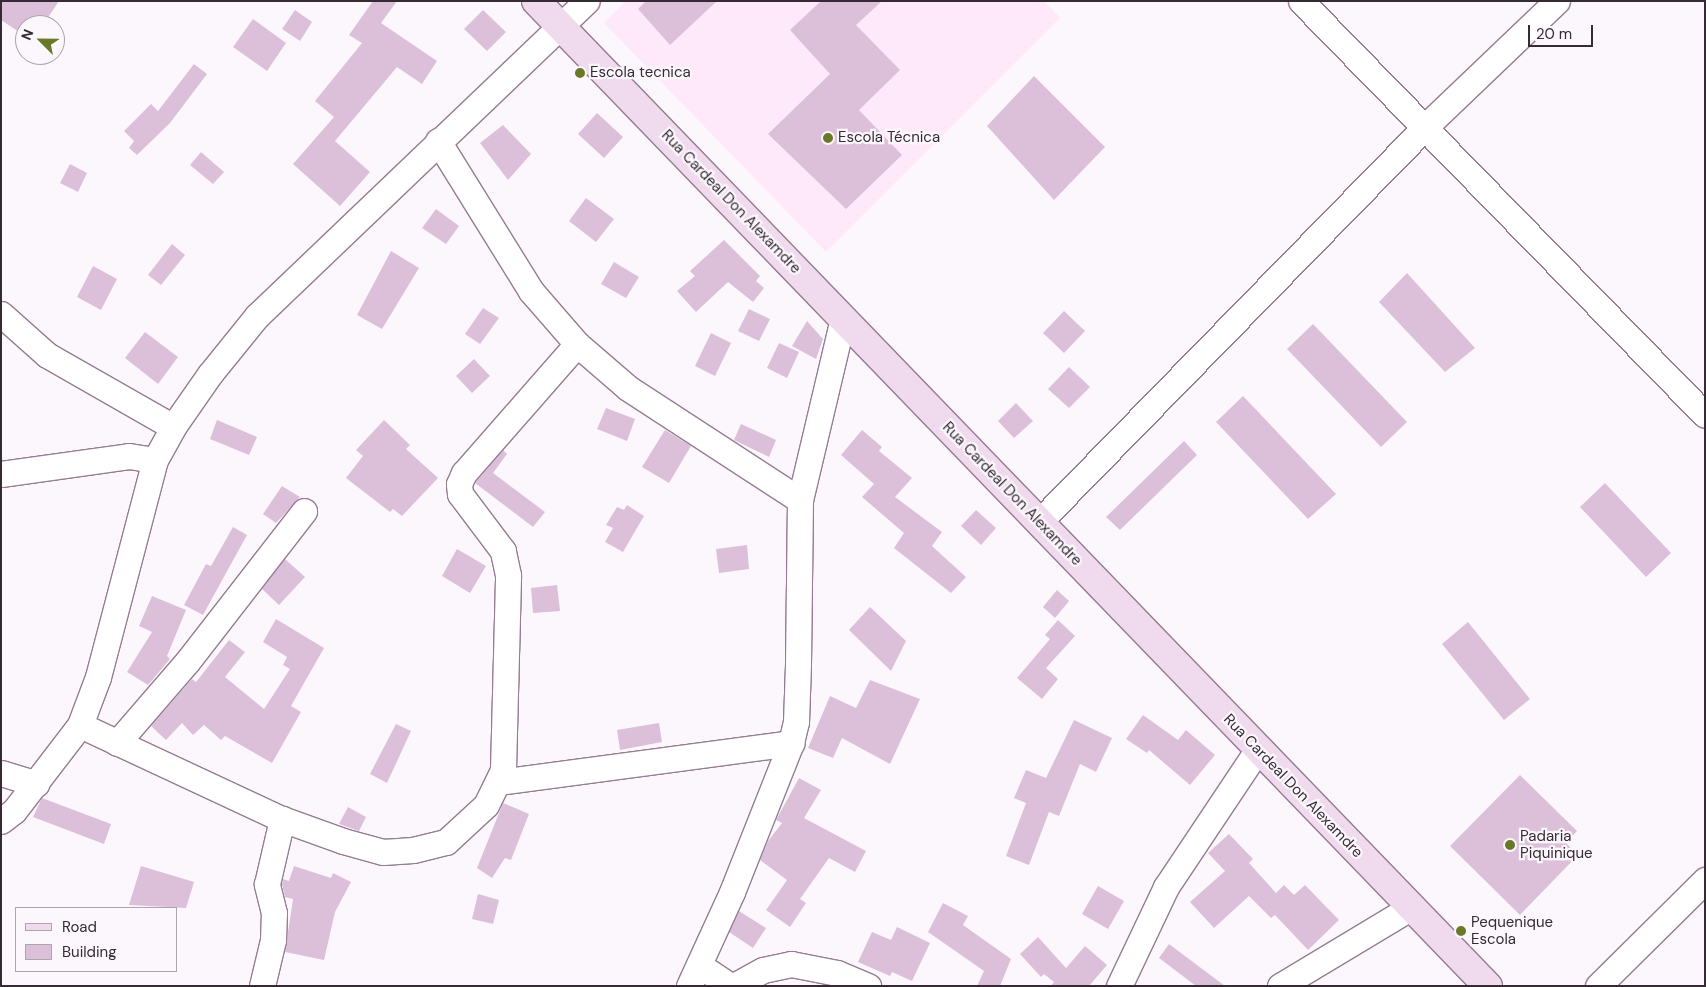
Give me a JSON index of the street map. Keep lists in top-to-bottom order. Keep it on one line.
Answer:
{"streets":{"main road":["Rua Cardeal Don Alexamdre"]},"places":["Escola tecnica","Escola Técnica","Padaria Piquinique","Pequenique Escola"],"legend":["Road","Building"],"scale_bar":"20 m","north":"top left"}
